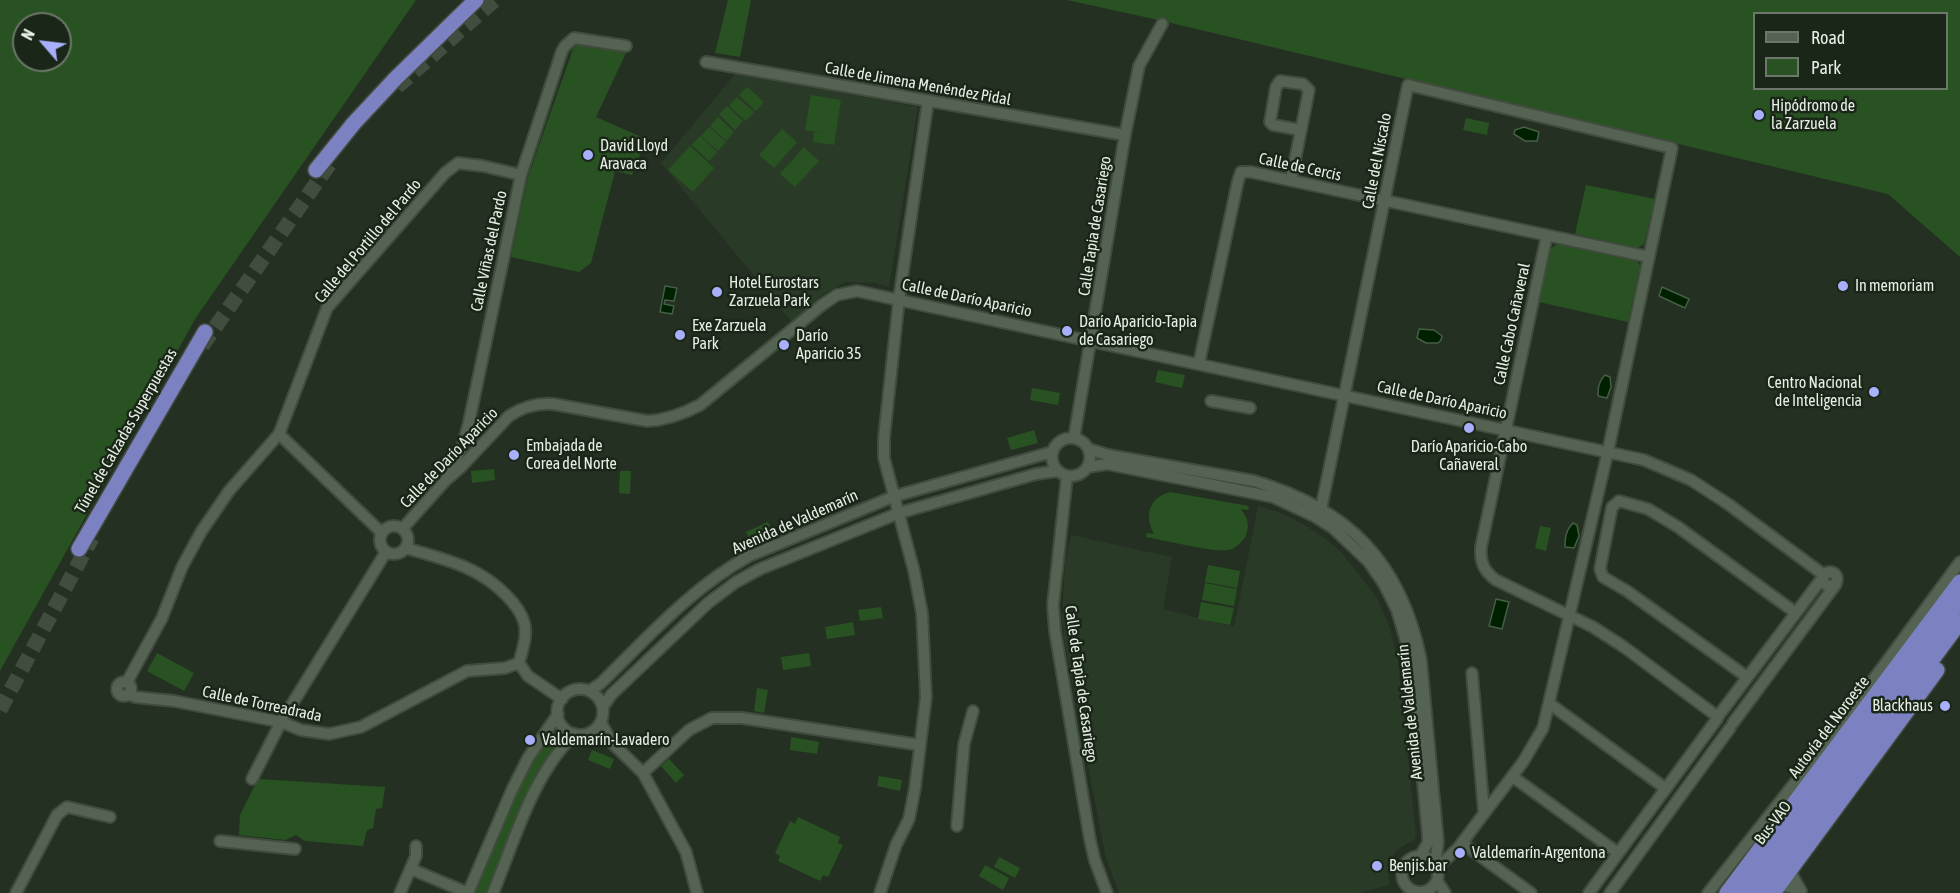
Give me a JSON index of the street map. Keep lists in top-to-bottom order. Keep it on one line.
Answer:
{"streets":{"highway":["Túnel de Calzadas Superpuestas","Autovía del Noroeste","Bus-VAO"],"street":["Calle de Jimena Menéndez Pidal","Calle del Níscalo","Calle de Cercis","Calle Tapia de Casariego","Calle del Portillo del Pardo","Calle Viñas del Pardo","Calle de Darío Aparicio","Calle Cabo Cañaveral","Avenida de Valdemarín","Calle de Tapia de Casariego","Calle de Torreadrada"]},"crossings":[["Calle de Jimena Menéndez Pidal","Calle Tapia de Casariego"],["Calle del Níscalo","Calle de Cercis"],["Calle del Níscalo","Calle de Darío Aparicio"],["Calle del Níscalo","Avenida de Valdemarín"],["Calle de Cercis","Calle de Darío Aparicio"],["Calle de Cercis","Calle Cabo Cañaveral"],["Calle Tapia de Casariego","Calle de Darío Aparicio"],["Calle Tapia de Casariego","Avenida de Valdemarín"],["Calle Tapia de Casariego","Calle de Tapia de Casariego"],["Calle del Portillo del Pardo","Calle Viñas del Pardo"],["Calle del Portillo del Pardo","Calle de Torreadrada"],["Calle Viñas del Pardo","Calle de Darío Aparicio"],["Calle de Darío Aparicio","Calle Cabo Cañaveral"],["Avenida de Valdemarín","Calle de Tapia de Casariego"]],"places":["Hipódromo de la Zarzuela","David Lloyd Aravaca","In memoriam","Hotel Eurostars Zarzuela Park","Darío Aparicio-Tapia de Casariego","Exe Zarzuela Park","Darío Aparicio 35","Centro Nacional de Inteligencia","Darío Aparicio-Cabo Cañaveral","Embajada de Corea del Norte","Blackhaus","Valdemarín-Lavadero","Valdemarín-Argentona","Benjis.bar"],"legend":["Road","Park"],"north":"top left"}
